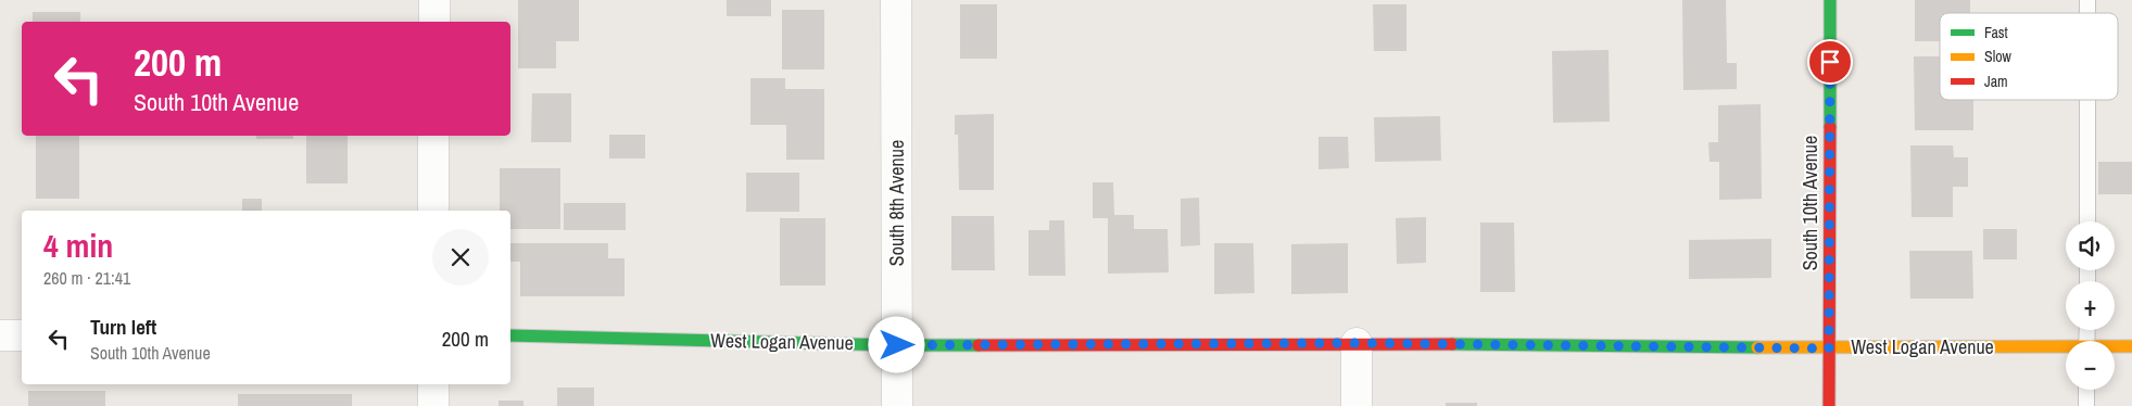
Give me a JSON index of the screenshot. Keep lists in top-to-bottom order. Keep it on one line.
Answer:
{"streets":{"street":["South 8th Avenue","South 10th Avenue","West Logan Avenue"]},"crossings":[["South 8th Avenue","West Logan Avenue"],["South 10th Avenue","West Logan Avenue"]],"legend":["Fast","Slow","Jam"],"page":{"turn":["200 m","South 10th Avenue"],"heading":["4 min","260 m · 21:41"],"map_buttons":["+","−"],"list":[{"name":"Turn left","note":"South 10th Avenue","value":"200 m"}]}}
